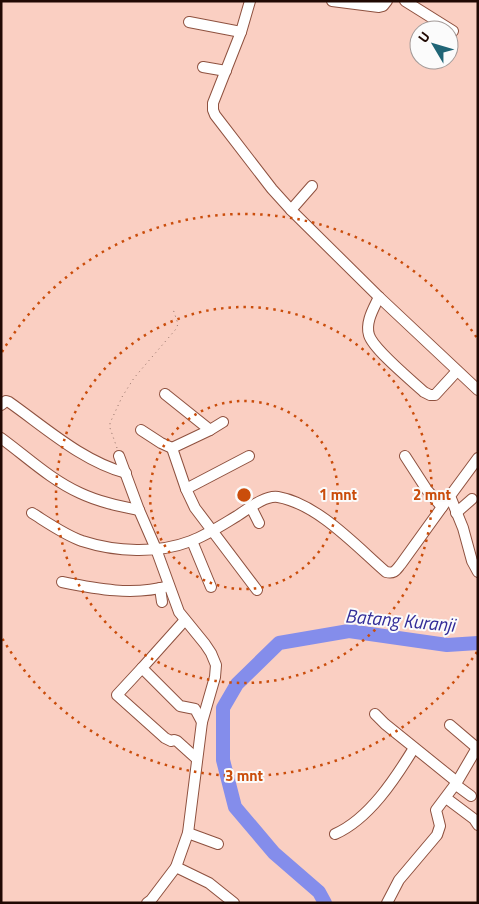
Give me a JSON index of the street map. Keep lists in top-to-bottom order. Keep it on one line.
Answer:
{"water":["Batang Kuranji"],"north":"top left","rings":["1 mnt","2 mnt","3 mnt"]}
